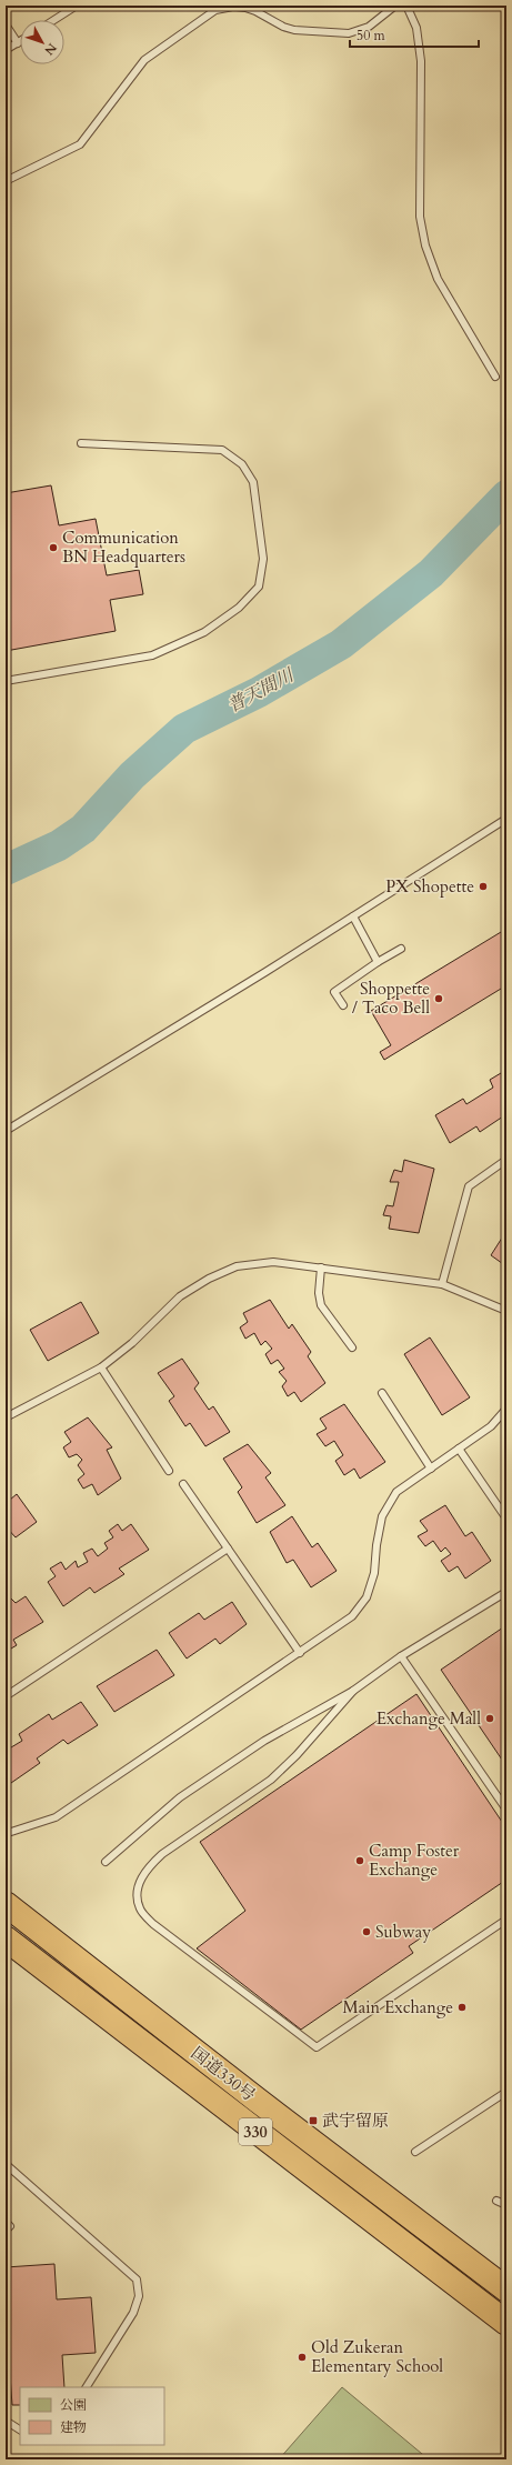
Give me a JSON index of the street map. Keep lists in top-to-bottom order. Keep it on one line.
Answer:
{"streets":{"highway":["国道330号","330"]},"water":["普天間川"],"places":{"other":["Communication BN Headquarters","PX Shopette","Shoppette / Taco Bell","Exchange Mall","Camp Foster Exchange","Subway","Main Exchange","Old Zukeran Elementary School"],"transit":["武宇留原"]},"legend":["公園","建物"],"scale_bar":"50 m","north":"bottom right"}
